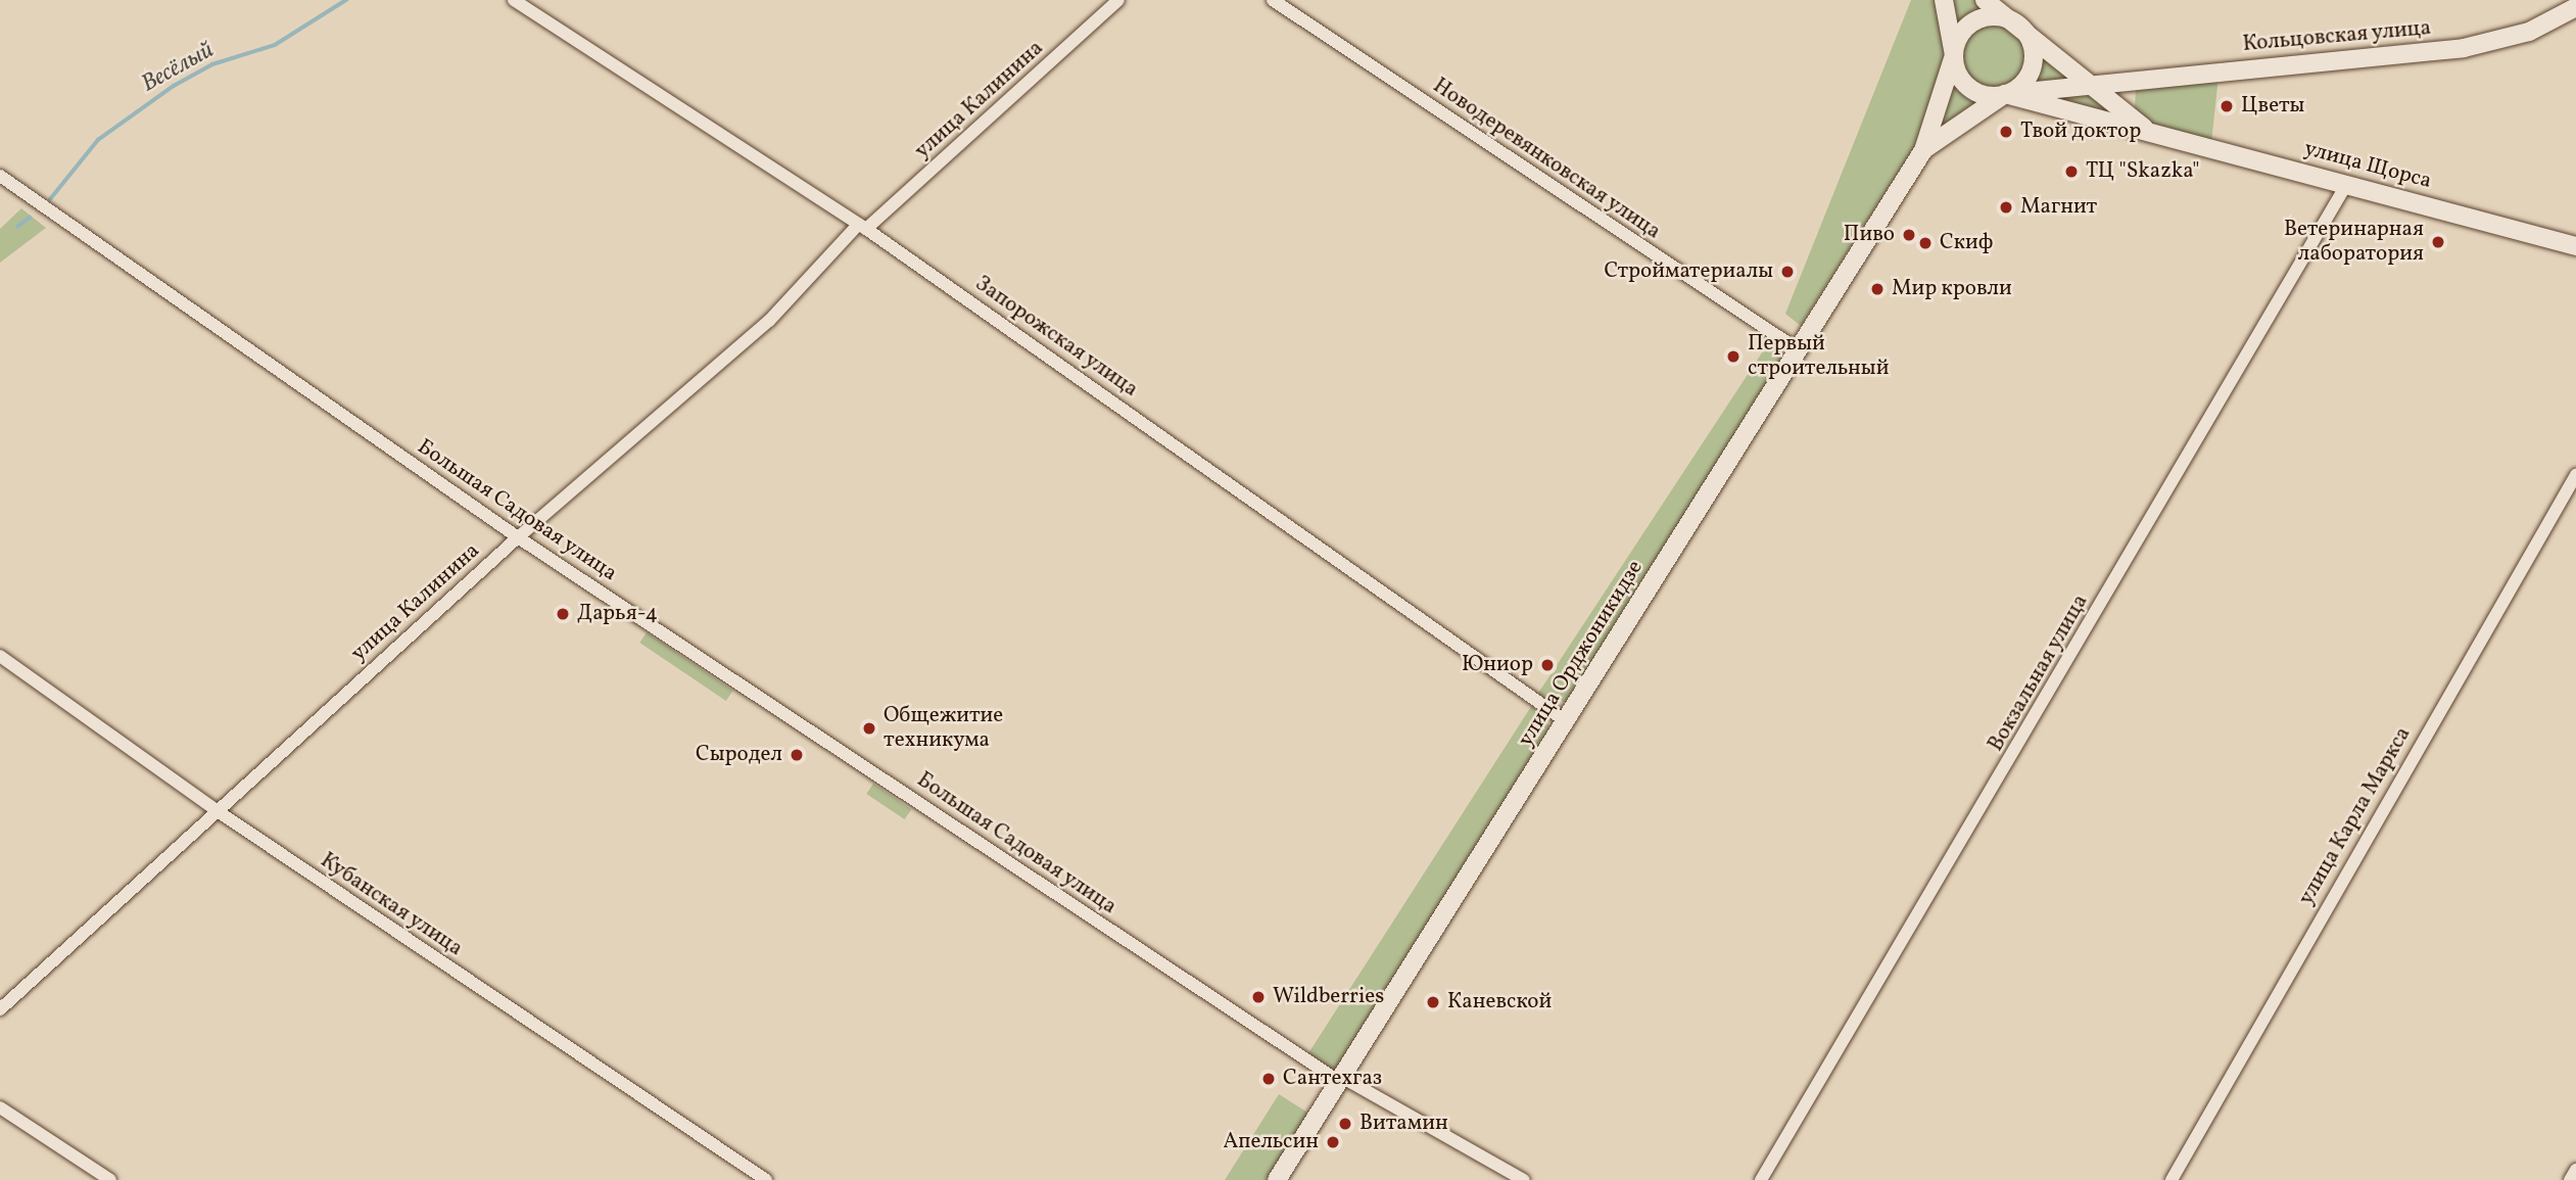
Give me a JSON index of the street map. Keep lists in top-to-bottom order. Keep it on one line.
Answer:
{"streets":{"main road":["Кольцовская улица","улица Щорса","улица Орджоникидзе"],"street":["улица Калинина","Новодеревянковская улица","Запорожская улица","Большая Садовая улица","Вокзальная улица","улица Карла Маркса","Кубанская улица"]},"crossings":[["Кольцовская улица","улица Щорса"],["улица Калинина","Запорожская улица"],["улица Калинина","Большая Садовая улица"],["улица Калинина","Кубанская улица"],["Новодеревянковская улица","улица Орджоникидзе"],["улица Щорса","Вокзальная улица"],["Запорожская улица","улица Орджоникидзе"],["Большая Садовая улица","улица Орджоникидзе"]],"water":["Весёлый"],"places":["Цветы","Твой доктор","ТЦ \"Skazka\"","Магнит","Пиво","Ветеринарная лаборатория","Скиф","Стройматериалы","Мир кровли","Первый строительный","Дарья-4","Юниор","Общежитие техникума","Сыродел","Wildberries","Каневской","Сантехгаз","Витамин","Апельсин"]}
